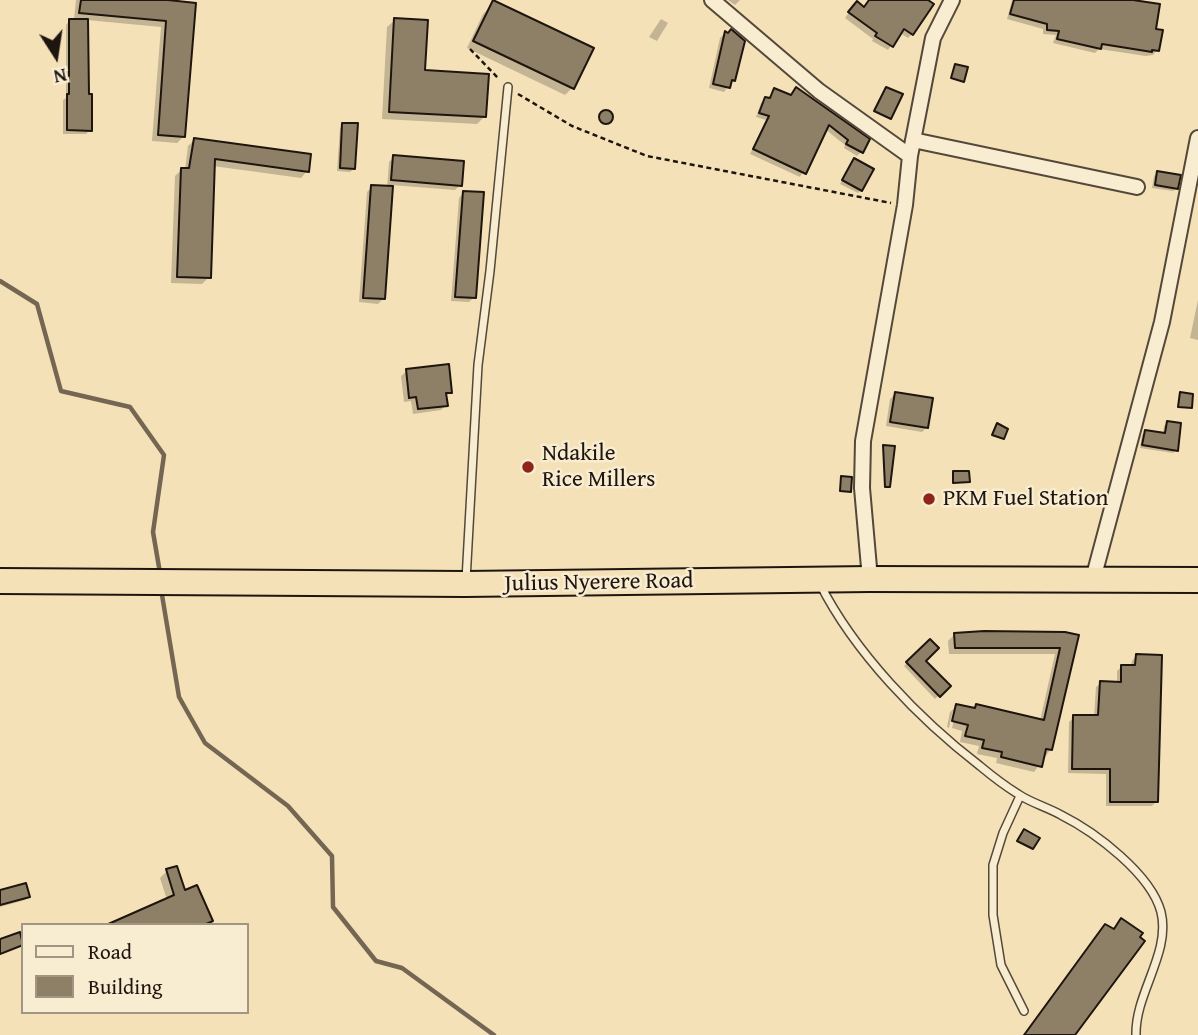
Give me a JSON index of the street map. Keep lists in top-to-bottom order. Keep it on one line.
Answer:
{"streets":{"highway":["Julius Nyerere Road"]},"places":["Ndakile Rice Millers","PKM Fuel Station"],"legend":["Road","Building"],"north":"bottom"}
